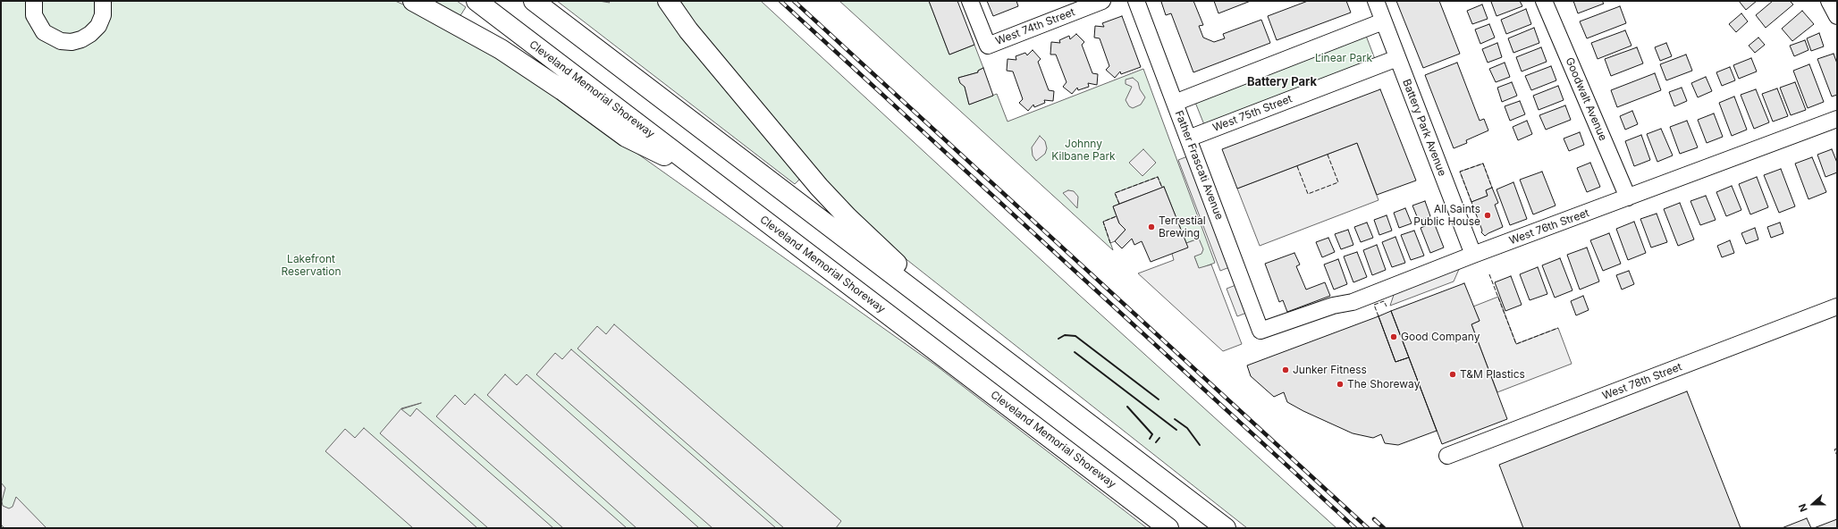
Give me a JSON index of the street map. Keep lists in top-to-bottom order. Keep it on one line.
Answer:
{"streets":{"highway":["Cleveland Memorial Shoreway"],"street":["West 74th Street","Goodwalt Avenue","West 75th Street","Battery Park Avenue","Father Frascati Avenue","West 76th Street","West 78th Street"]},"crossings":[["Goodwalt Avenue","West 76th Street"],["West 75th Street","Battery Park Avenue"],["West 75th Street","Father Frascati Avenue"],["Battery Park Avenue","West 76th Street"],["Father Frascati Avenue","West 76th Street"]],"districts":["Battery Park"],"parks":["Linear Park","Johnny Kilbane Park","Lakefront Reservation"],"places":["All Saints Public House","Terrestial Brewing","Good Company","Junker Fitness","T&M Plastics","The Shoreway"],"north":"left"}
